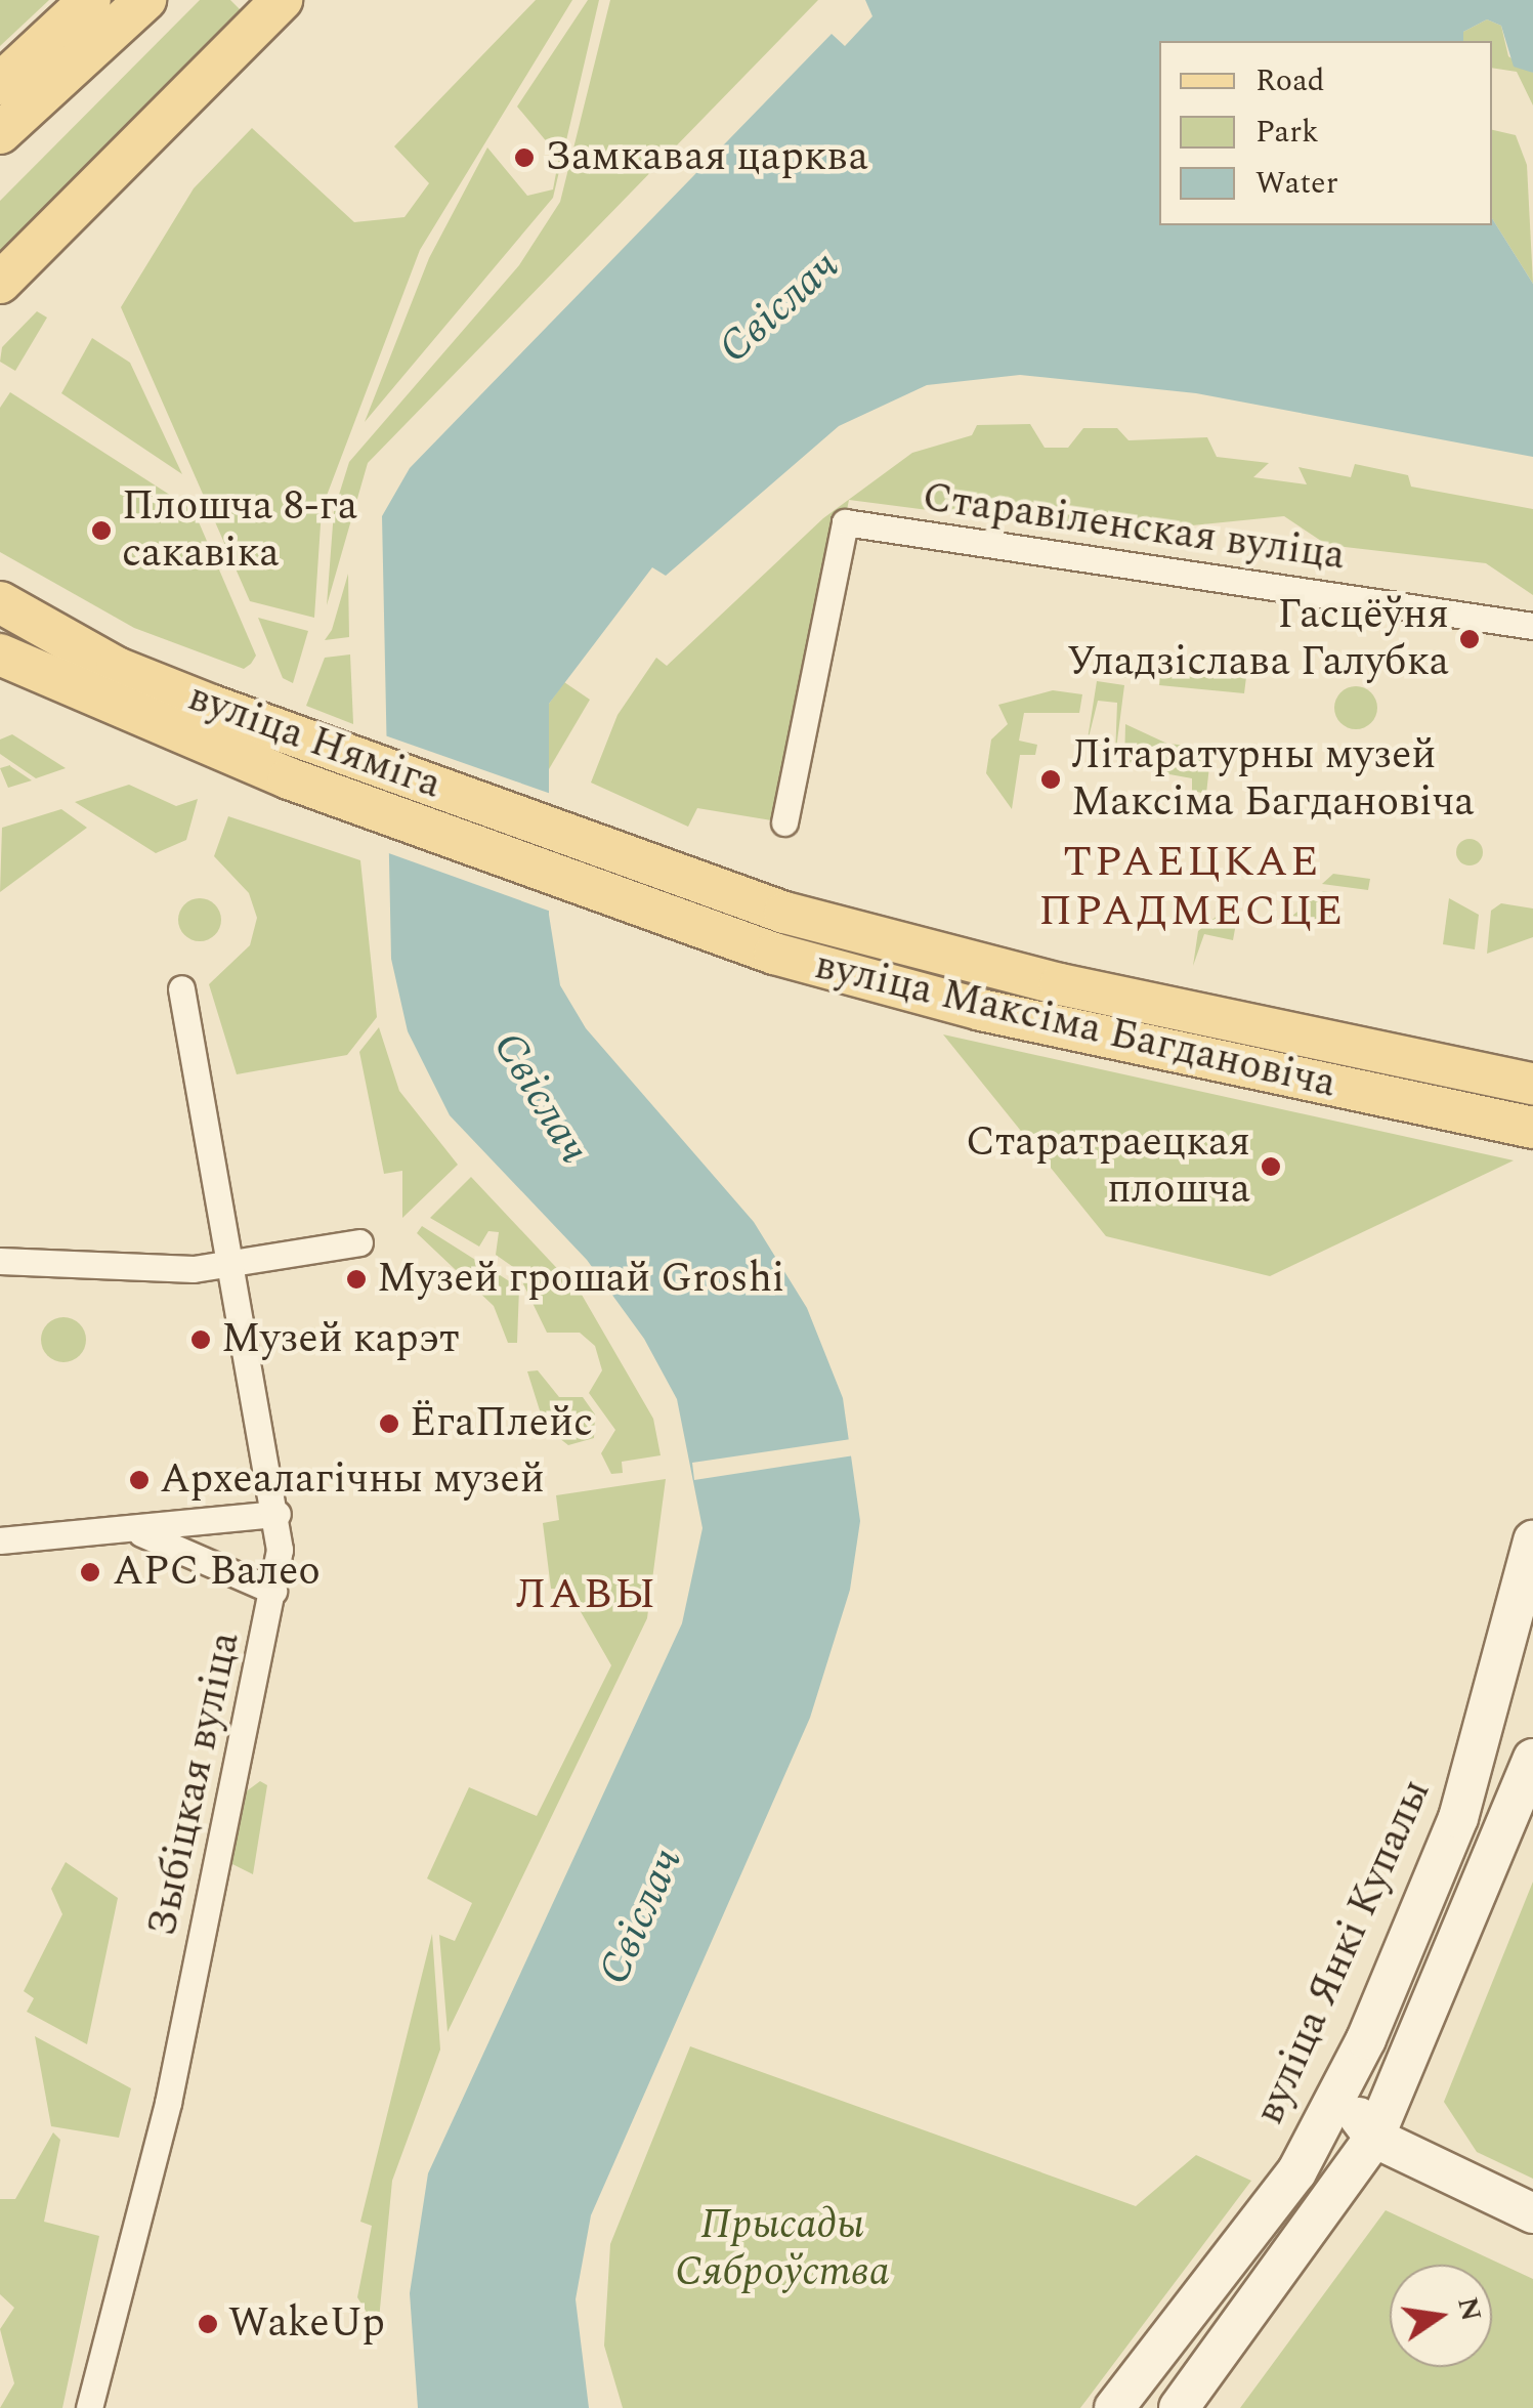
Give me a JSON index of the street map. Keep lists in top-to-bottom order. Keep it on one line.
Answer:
{"streets":{"main road":["вуліца Няміга","вуліца Максіма Багдановіча","вуліца Янкі Купалы"],"street":["Старавіленская вуліца","Зыбіцкая вуліца"]},"crossings":[["вуліца Няміга","вуліца Максіма Багдановіча"]],"districts":["ТРАЕЦКАЕ ПРАДМЕСЦЕ","ЛАВЫ"],"water":["Свіслач"],"parks":["Прысады Сяброўства"],"places":["Замкавая царква","Плошча 8-га сакавіка","Гасцёўня Уладзіслава Галубка","Літаратурны музей Максіма Багдановіча","Старатраецкая плошча","Музей грошай Groshi","Музей карэт","ЁгаПлейс","Археалагічны музей","АРС Валео","WakeUp"],"legend":["Road","Park","Water"],"north":"right"}
